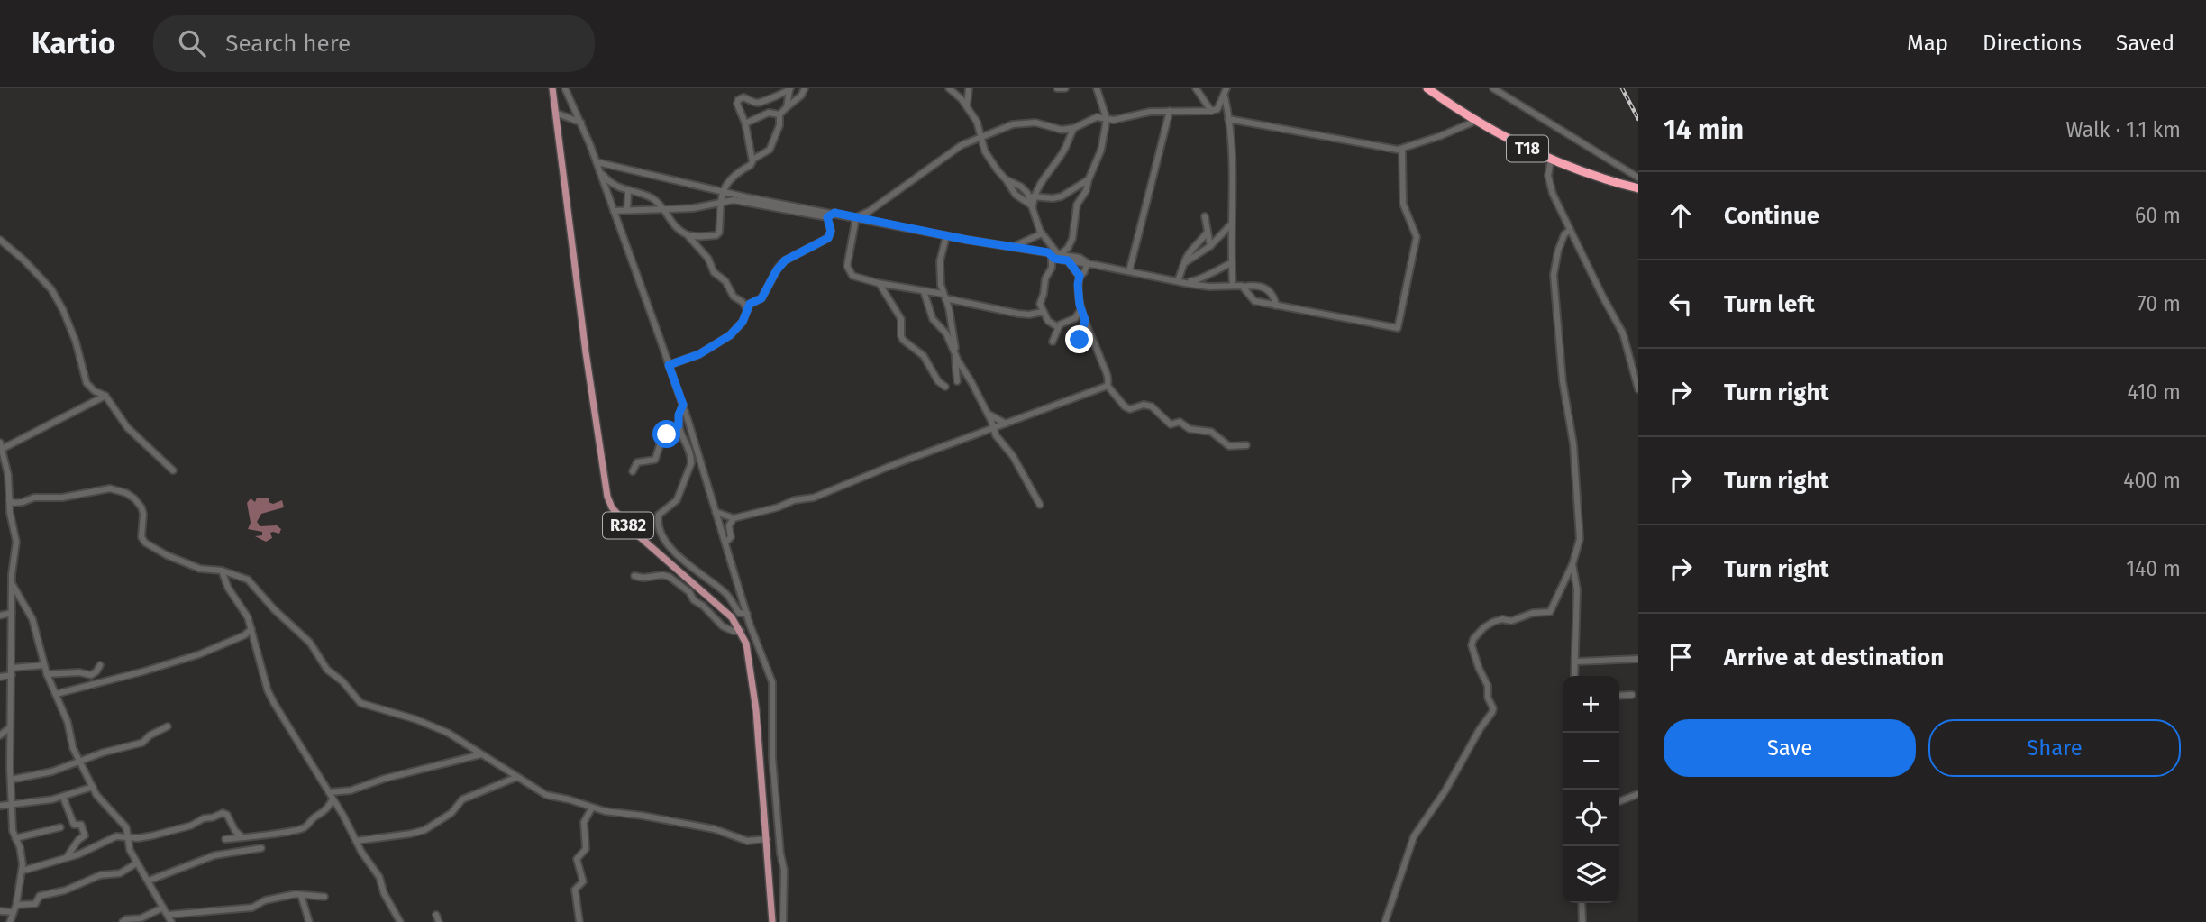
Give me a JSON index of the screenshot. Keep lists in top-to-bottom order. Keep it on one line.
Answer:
{"streets":{"highway":["T18"],"main road":["R382"]},"page":{"header":"Kartio","search":"Search here","nav":["Map","Directions","Saved"],"heading":["14 min","Walk · 1.1 km"],"list":[["Continue","60 m"],["Turn left","70 m"],["Turn right","410 m"],["Turn right","400 m"],["Turn right","140 m"],"Arrive at destination"],"map_buttons":["+","−"],"buttons":["Save","Share"]}}
